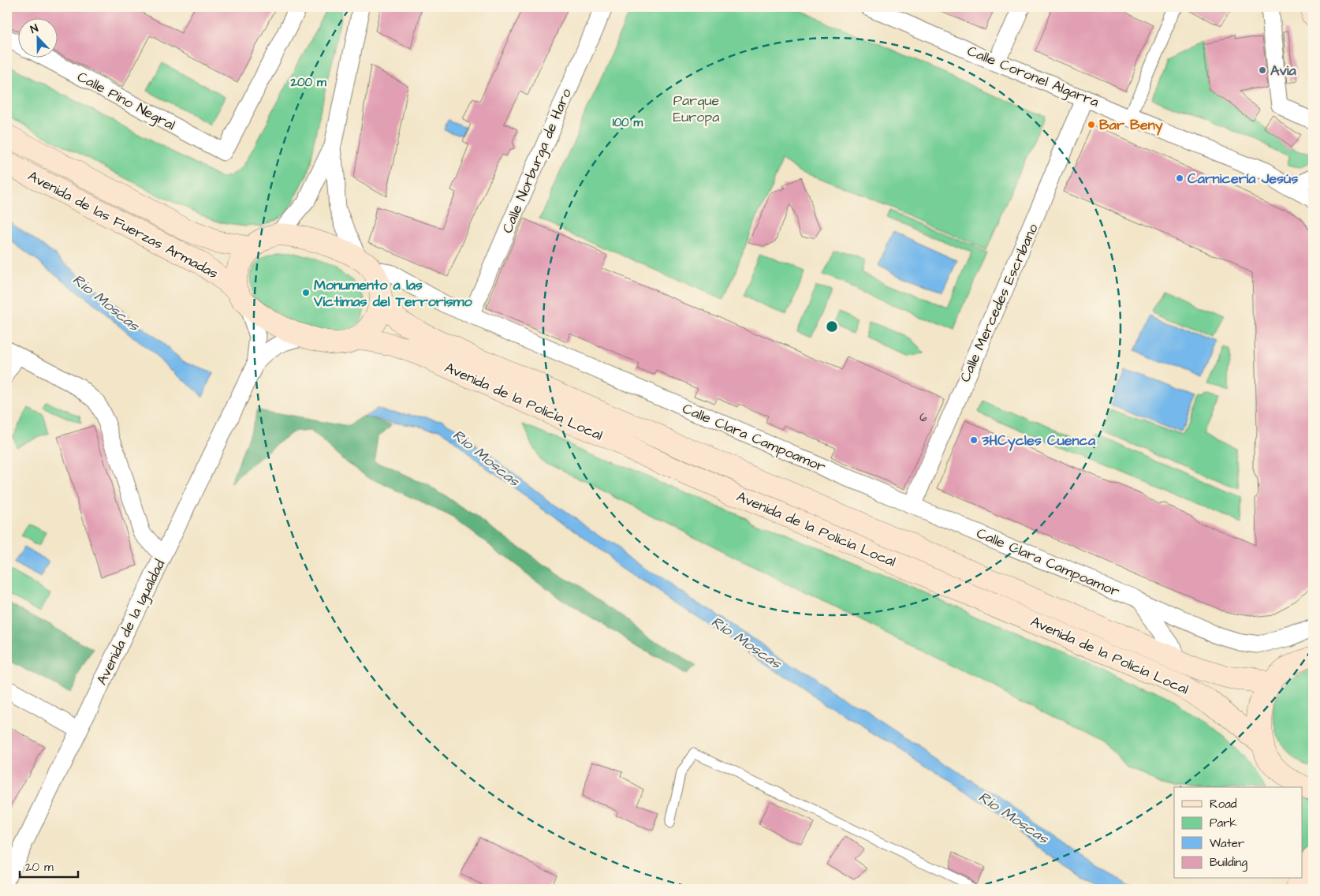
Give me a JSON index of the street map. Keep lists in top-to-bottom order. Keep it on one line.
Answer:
{"streets":{"main road":["Avenida de las Fuerzas Armadas","Avenida de la Policía Local"],"street":["Calle Coronel Algarra","Calle Pino Negral","Calle Norburga de Haro","Calle Mercedes Escribano","Calle Clara Campoamor","Avenida de la Igualdad"]},"crossings":[["Calle Coronel Algarra","Calle Mercedes Escribano"],["Calle Norburga de Haro","Calle Clara Campoamor"],["Avenida de las Fuerzas Armadas","Avenida de la Policía Local"],["Avenida de las Fuerzas Armadas","Calle Clara Campoamor"],["Avenida de las Fuerzas Armadas","Avenida de la Igualdad"],["Calle Mercedes Escribano","Calle Clara Campoamor"],["Avenida de la Policía Local","Calle Clara Campoamor"],["Avenida de la Policía Local","Avenida de la Igualdad"],["Calle Clara Campoamor","Avenida de la Igualdad"]],"water":["Rio Moscas"],"parks":["Parque Europa"],"places":["Avia","Bar Beny","Carnicería Jesús","Monumento a las Víctimas del Terrorismo","3HCycles Cuenca"],"house_numbers":["6"],"legend":["Road","Park","Water","Building"],"scale_bar":"20 m","north":"top","rings":["200 m","100 m"]}
